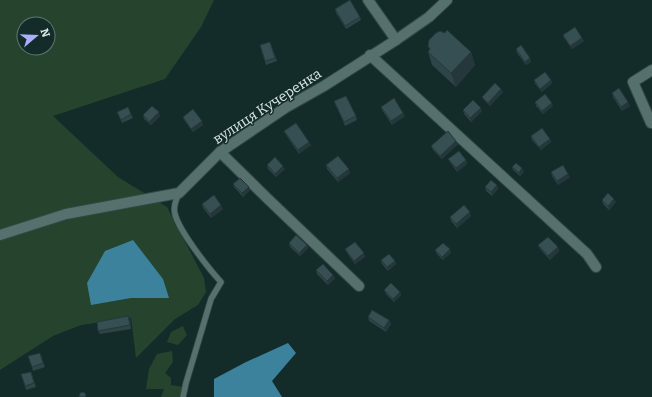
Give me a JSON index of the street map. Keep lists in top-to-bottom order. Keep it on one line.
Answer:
{"streets":{"street":["вулиця Кучеренка"]},"north":"right"}
